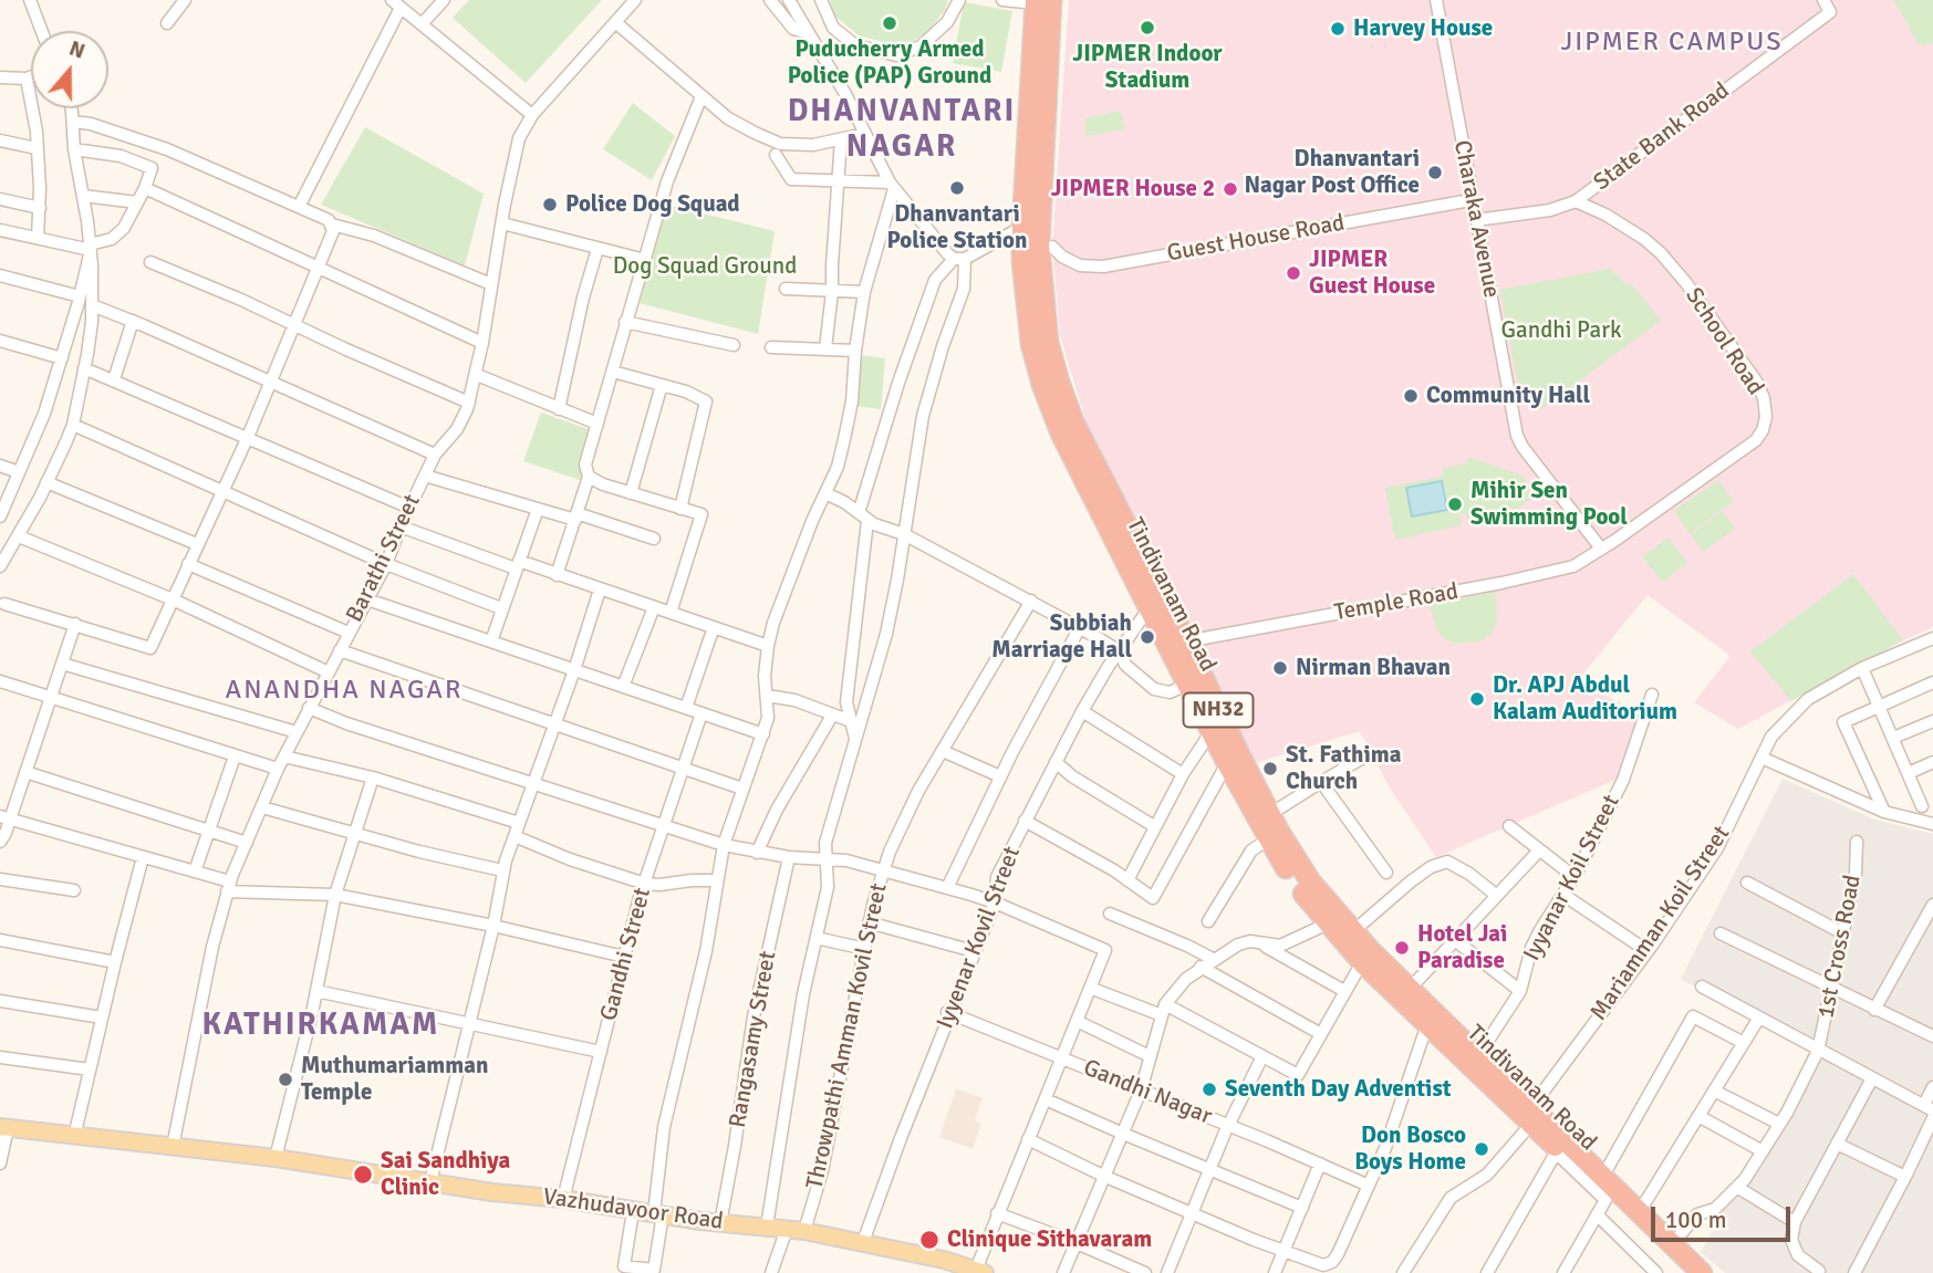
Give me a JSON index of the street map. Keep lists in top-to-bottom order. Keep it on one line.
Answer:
{"streets":{"highway":["Tindivanam Road","NH32"],"main road":["Vazhudavoor Road"],"street":["State Bank Road","Charaka Avenue","Guest House Road","School Road","Barathi Street","Temple Road","Iyyanar Koil Street","Mariamman Koil Street","Iyyenar Kovil Street","1st Cross Road","Gandhi Street","Throwpathi Amman Kovil Street","Rangasamy Street","Gandhi Nagar"]},"crossings":[["State Bank Road","Charaka Avenue"],["State Bank Road","School Road"],["Charaka Avenue","Guest House Road"],["Charaka Avenue","School Road"],["Charaka Avenue","Temple Road"],["School Road","Temple Road"],["Barathi Street","Vazhudavoor Road"],["Tindivanam Road","NH32"],["Tindivanam Road","Mariamman Koil Street"],["Tindivanam Road","Iyyenar Kovil Street"],["Temple Road","NH32"],["NH32","Iyyanar Koil Street"],["NH32","Mariamman Koil Street"],["NH32","Iyyenar Kovil Street"],["NH32","1st Cross Road"],["Iyyenar Kovil Street","Vazhudavoor Road"],["Gandhi Street","Vazhudavoor Road"],["Throwpathi Amman Kovil Street","Vazhudavoor Road"],["Rangasamy Street","Vazhudavoor Road"],["Gandhi Nagar","Vazhudavoor Road"]],"districts":["JIPMER CAMPUS","DHANVANTARI NAGAR","ANANDHA NAGAR","KATHIRKAMAM"],"parks":["Dog Squad Ground","Gandhi Park"],"places":["Puducherry Armed Police (PAP) Ground","JIPMER Indoor Stadium","Harvey House","Dhanvantari Nagar Post Office","Dhanvantari Police Station","JIPMER House 2","Police Dog Squad","JIPMER Guest House","Community Hall","Mihir Sen Swimming Pool","Subbiah Marriage Hall","Nirman Bhavan","Dr. APJ Abdul Kalam Auditorium","St. Fathima Church","Hotel Jai Paradise","Muthumariamman Temple","Seventh Day Adventist","Don Bosco Boys Home","Sai Sandhiya Clinic","Clinique Sithavaram"],"scale_bar":"100 m","north":"top"}
